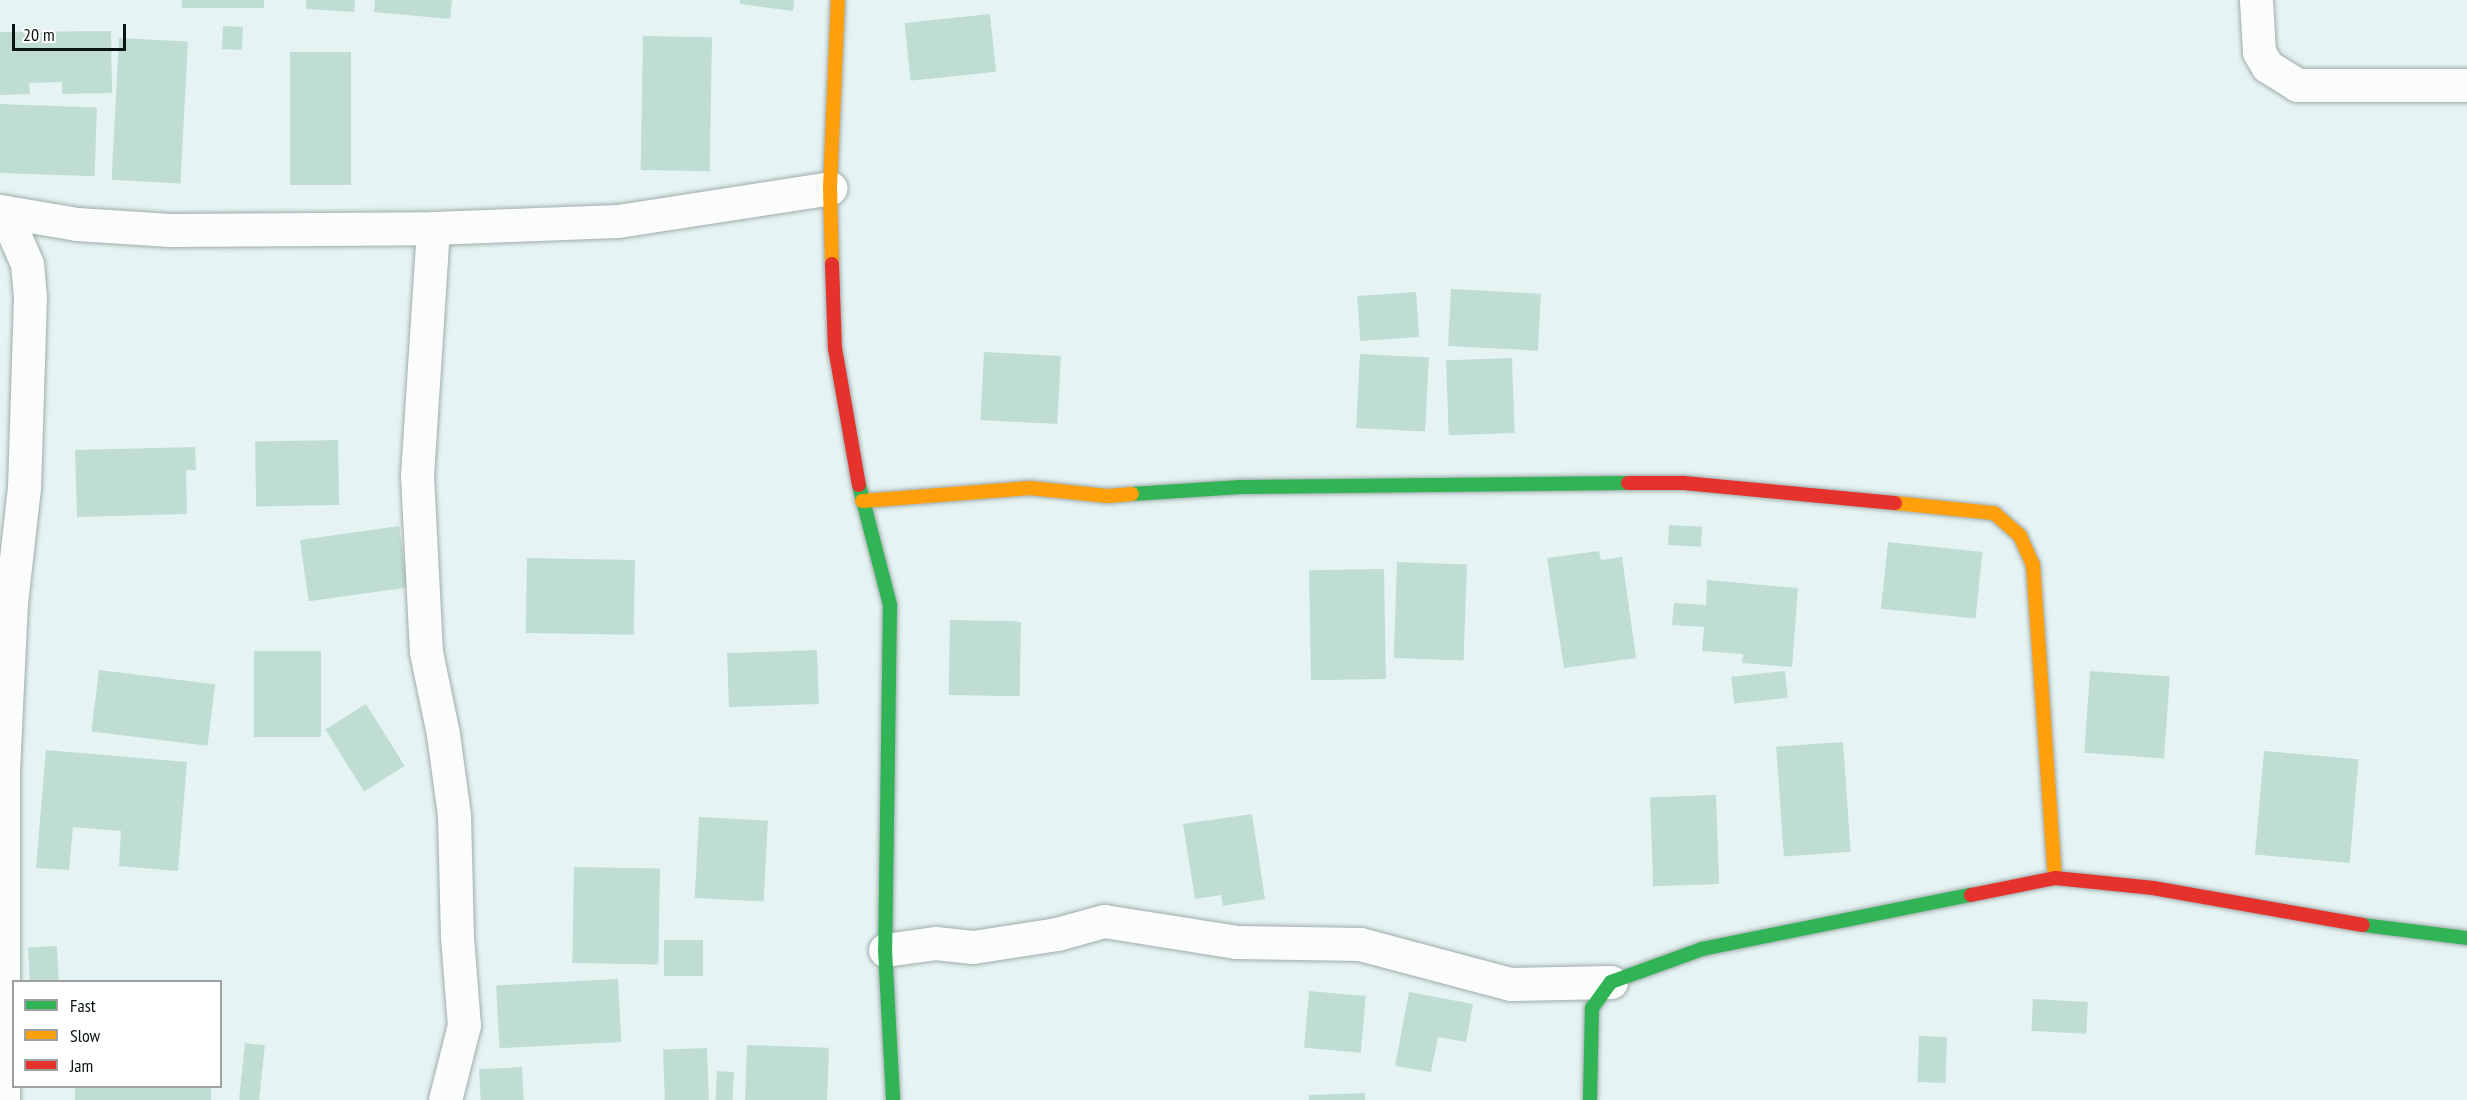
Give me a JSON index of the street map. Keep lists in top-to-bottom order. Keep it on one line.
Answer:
{"legend":["Fast","Slow","Jam"],"scale_bar":"20 m"}
